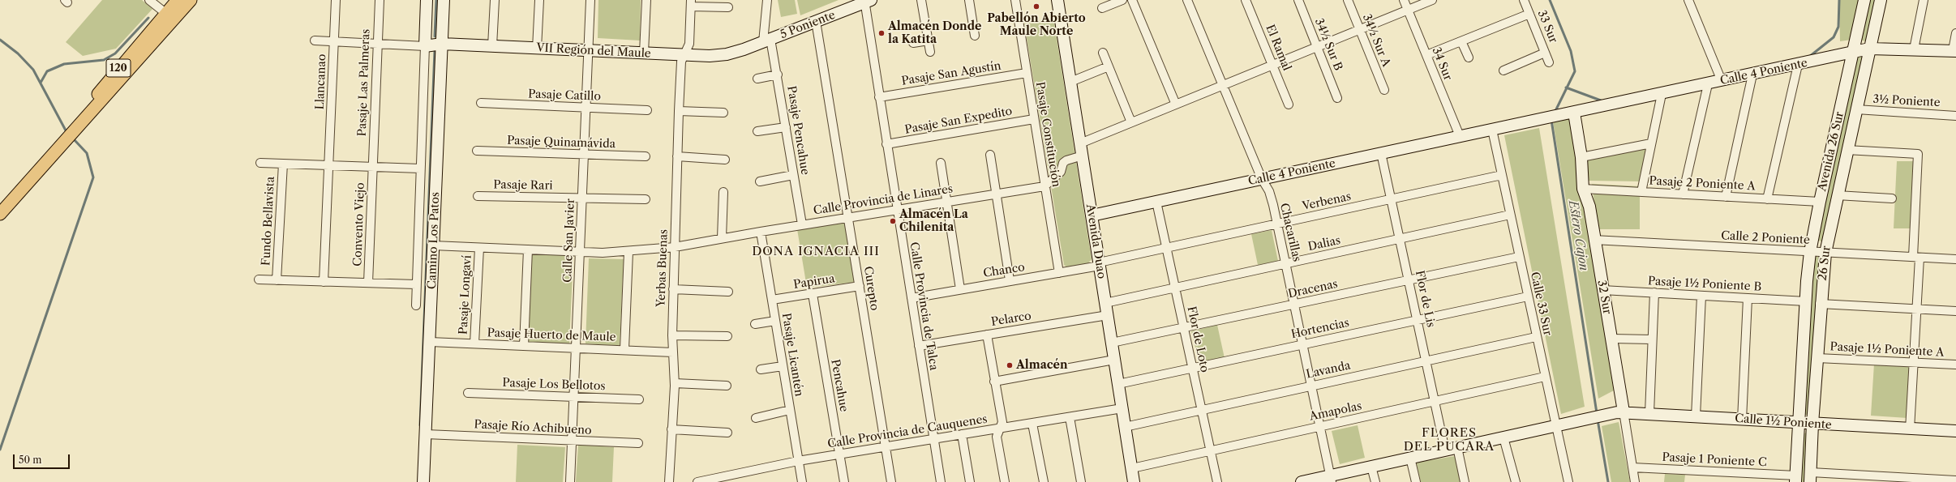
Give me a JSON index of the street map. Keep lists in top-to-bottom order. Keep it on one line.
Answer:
{"streets":{"main road":["120"],"street":["5 Poniente","33 Sur","34½ Sur A","34½ Sur B","El Ramal","VII Región del Maule","34 Sur","Calle 4 Poniente","Pasaje San Agustín","Llancanao","Pasaje Las Palmeras","Pasaje Catillo","3½ Poniente","Pasaje San Expedito","Pasaje Pencahue","Pasaje Constitución","Pasaje Quinamávida","Avenida 26 Sur","Pasaje 2 Poniente A","Pasaje Rari","Calle Provincia de Linares","Verbenas","Fundo Bellavista","Convento Viejo","Chacarillas","Calle 2 Poniente","Camino Los Patos","Calle San Javier","Avenida Duao","Dalias","26 Sur","Yerbas Buenas","Chanco","Papirua","Pasaje 1½ Poniente B","Curepto","Dracenas","Pasaje Longaví","32 Sur","Flor de Lis","Calle 33 Sur","Calle Provincia de Talca","Pelarco","Hortencias","Pasaje Huerto de Maule","Flor de Loto","Pasaje 1½ Poniente A","Pasaje Licantén","Lavanda","Pasaje Los Bellotos","Pencahue","Amapolas","Calle 1½ Poniente","Pasaje Río Achibueno","Calle Provincia de Cauquenes","Pasaje 1 Poniente C"]},"crossings":[["5 Poniente","VII Región del Maule"],["5 Poniente","Pasaje Pencahue"],["5 Poniente","Curepto"],["5 Poniente","Calle Provincia de Talca"],["VII Región del Maule","Camino Los Patos"],["VII Región del Maule","Calle San Javier"],["VII Región del Maule","Yerbas Buenas"],["34 Sur","Calle 4 Poniente"],["Calle 4 Poniente","Avenida 26 Sur"],["Calle 4 Poniente","Chacarillas"],["Calle 4 Poniente","Avenida Duao"],["Calle 4 Poniente","26 Sur"],["Calle 4 Poniente","32 Sur"],["Calle 4 Poniente","Flor de Lis"],["Calle 4 Poniente","Calle 33 Sur"],["Calle 4 Poniente","Flor de Loto"],["Pasaje San Agustín","Pasaje Constitución"],["Pasaje San Agustín","Calle Provincia de Talca"],["Pasaje Las Palmeras","Convento Viejo"],["Pasaje Catillo","Calle San Javier"],["3½ Poniente","26 Sur"],["Pasaje San Expedito","Pasaje Constitución"],["Pasaje San Expedito","Calle Provincia de Talca"],["Pasaje Pencahue","Calle Provincia de Linares"],["Pasaje Constitución","Calle Provincia de Linares"],["Pasaje Constitución","Chanco"],["Pasaje Quinamávida","Calle San Javier"],["Avenida 26 Sur","Pasaje 2 Poniente A"],["Avenida 26 Sur","Calle 2 Poniente"],["Avenida 26 Sur","26 Sur"],["Pasaje 2 Poniente A","32 Sur"],["Pasaje Rari","Calle San Javier"],["Calle Provincia de Linares","Camino Los Patos"],["Calle Provincia de Linares","Calle San Javier"],["Calle Provincia de Linares","Yerbas Buenas"],["Calle Provincia de Linares","Curepto"],["Calle Provincia de Linares","Pasaje Longaví"],["Calle Provincia de Linares","Calle Provincia de Talca"],["Calle Provincia de Linares","Pasaje Licantén"],["Verbenas","Chacarillas"],["Verbenas","Avenida Duao"],["Verbenas","Chanco"],["Verbenas","Flor de Lis"],["Verbenas","Calle 33 Sur"],["Verbenas","Flor de Loto"],["Chacarillas","Dalias"],["Chacarillas","Dracenas"],["Chacarillas","Hortencias"],["Chacarillas","Lavanda"],["Chacarillas","Amapolas"],["Chacarillas","Calle 1½ Poniente"],["Calle 2 Poniente","26 Sur"],["Calle 2 Poniente","32 Sur"],["Camino Los Patos","Pasaje Huerto de Maule"],["Camino Los Patos","Pasaje Río Achibueno"],["Calle San Javier","Pasaje Huerto de Maule"],["Calle San Javier","Pasaje Los Bellotos"],["Calle San Javier","Pasaje Río Achibueno"],["Avenida Duao","Dalias"],["Avenida Duao","Chanco"],["Avenida Duao","Dracenas"],["Avenida Duao","Pelarco"],["Avenida Duao","Hortencias"],["Avenida Duao","Lavanda"],["Avenida Duao","Amapolas"],["Avenida Duao","Calle Provincia de Cauquenes"],["Dalias","Flor de Lis"],["Dalias","Calle 33 Sur"],["Dalias","Flor de Loto"],["26 Sur","Pasaje 1½ Poniente B"],["26 Sur","Pasaje 1½ Poniente A"],["26 Sur","Calle 1½ Poniente"],["26 Sur","Pasaje 1 Poniente C"],["Yerbas Buenas","Pasaje Huerto de Maule"],["Chanco","Calle Provincia de Talca"],["Papirua","Curepto"],["Papirua","Pasaje Licantén"],["Papirua","Pencahue"],["Pasaje 1½ Poniente B","32 Sur"],["Curepto","Calle Provincia de Cauquenes"],["Dracenas","Flor de Lis"],["Dracenas","Calle 33 Sur"],["Dracenas","Flor de Loto"],["Pasaje Longaví","Pasaje Huerto de Maule"],["32 Sur","Calle 1½ Poniente"],["32 Sur","Pasaje 1 Poniente C"],["Flor de Lis","Hortencias"],["Flor de Lis","Lavanda"],["Flor de Lis","Amapolas"],["Flor de Lis","Calle 1½ Poniente"],["Calle 33 Sur","Hortencias"],["Calle 33 Sur","Lavanda"],["Calle 33 Sur","Amapolas"],["Calle 33 Sur","Calle 1½ Poniente"],["Calle Provincia de Talca","Pelarco"],["Calle Provincia de Talca","Calle Provincia de Cauquenes"],["Hortencias","Flor de Loto"],["Flor de Loto","Lavanda"],["Flor de Loto","Amapolas"],["Pasaje Licantén","Calle Provincia de Cauquenes"],["Pencahue","Calle Provincia de Cauquenes"]],"districts":["DONA IGNACIA III","FLORES DEL PUCARA"],"water":["Estero Cajon"],"places":["Pabellón Abierto Maule Norte","Almacén Donde la Katita","Almacén La Chilenita","Almacén"],"scale_bar":"50 m"}
